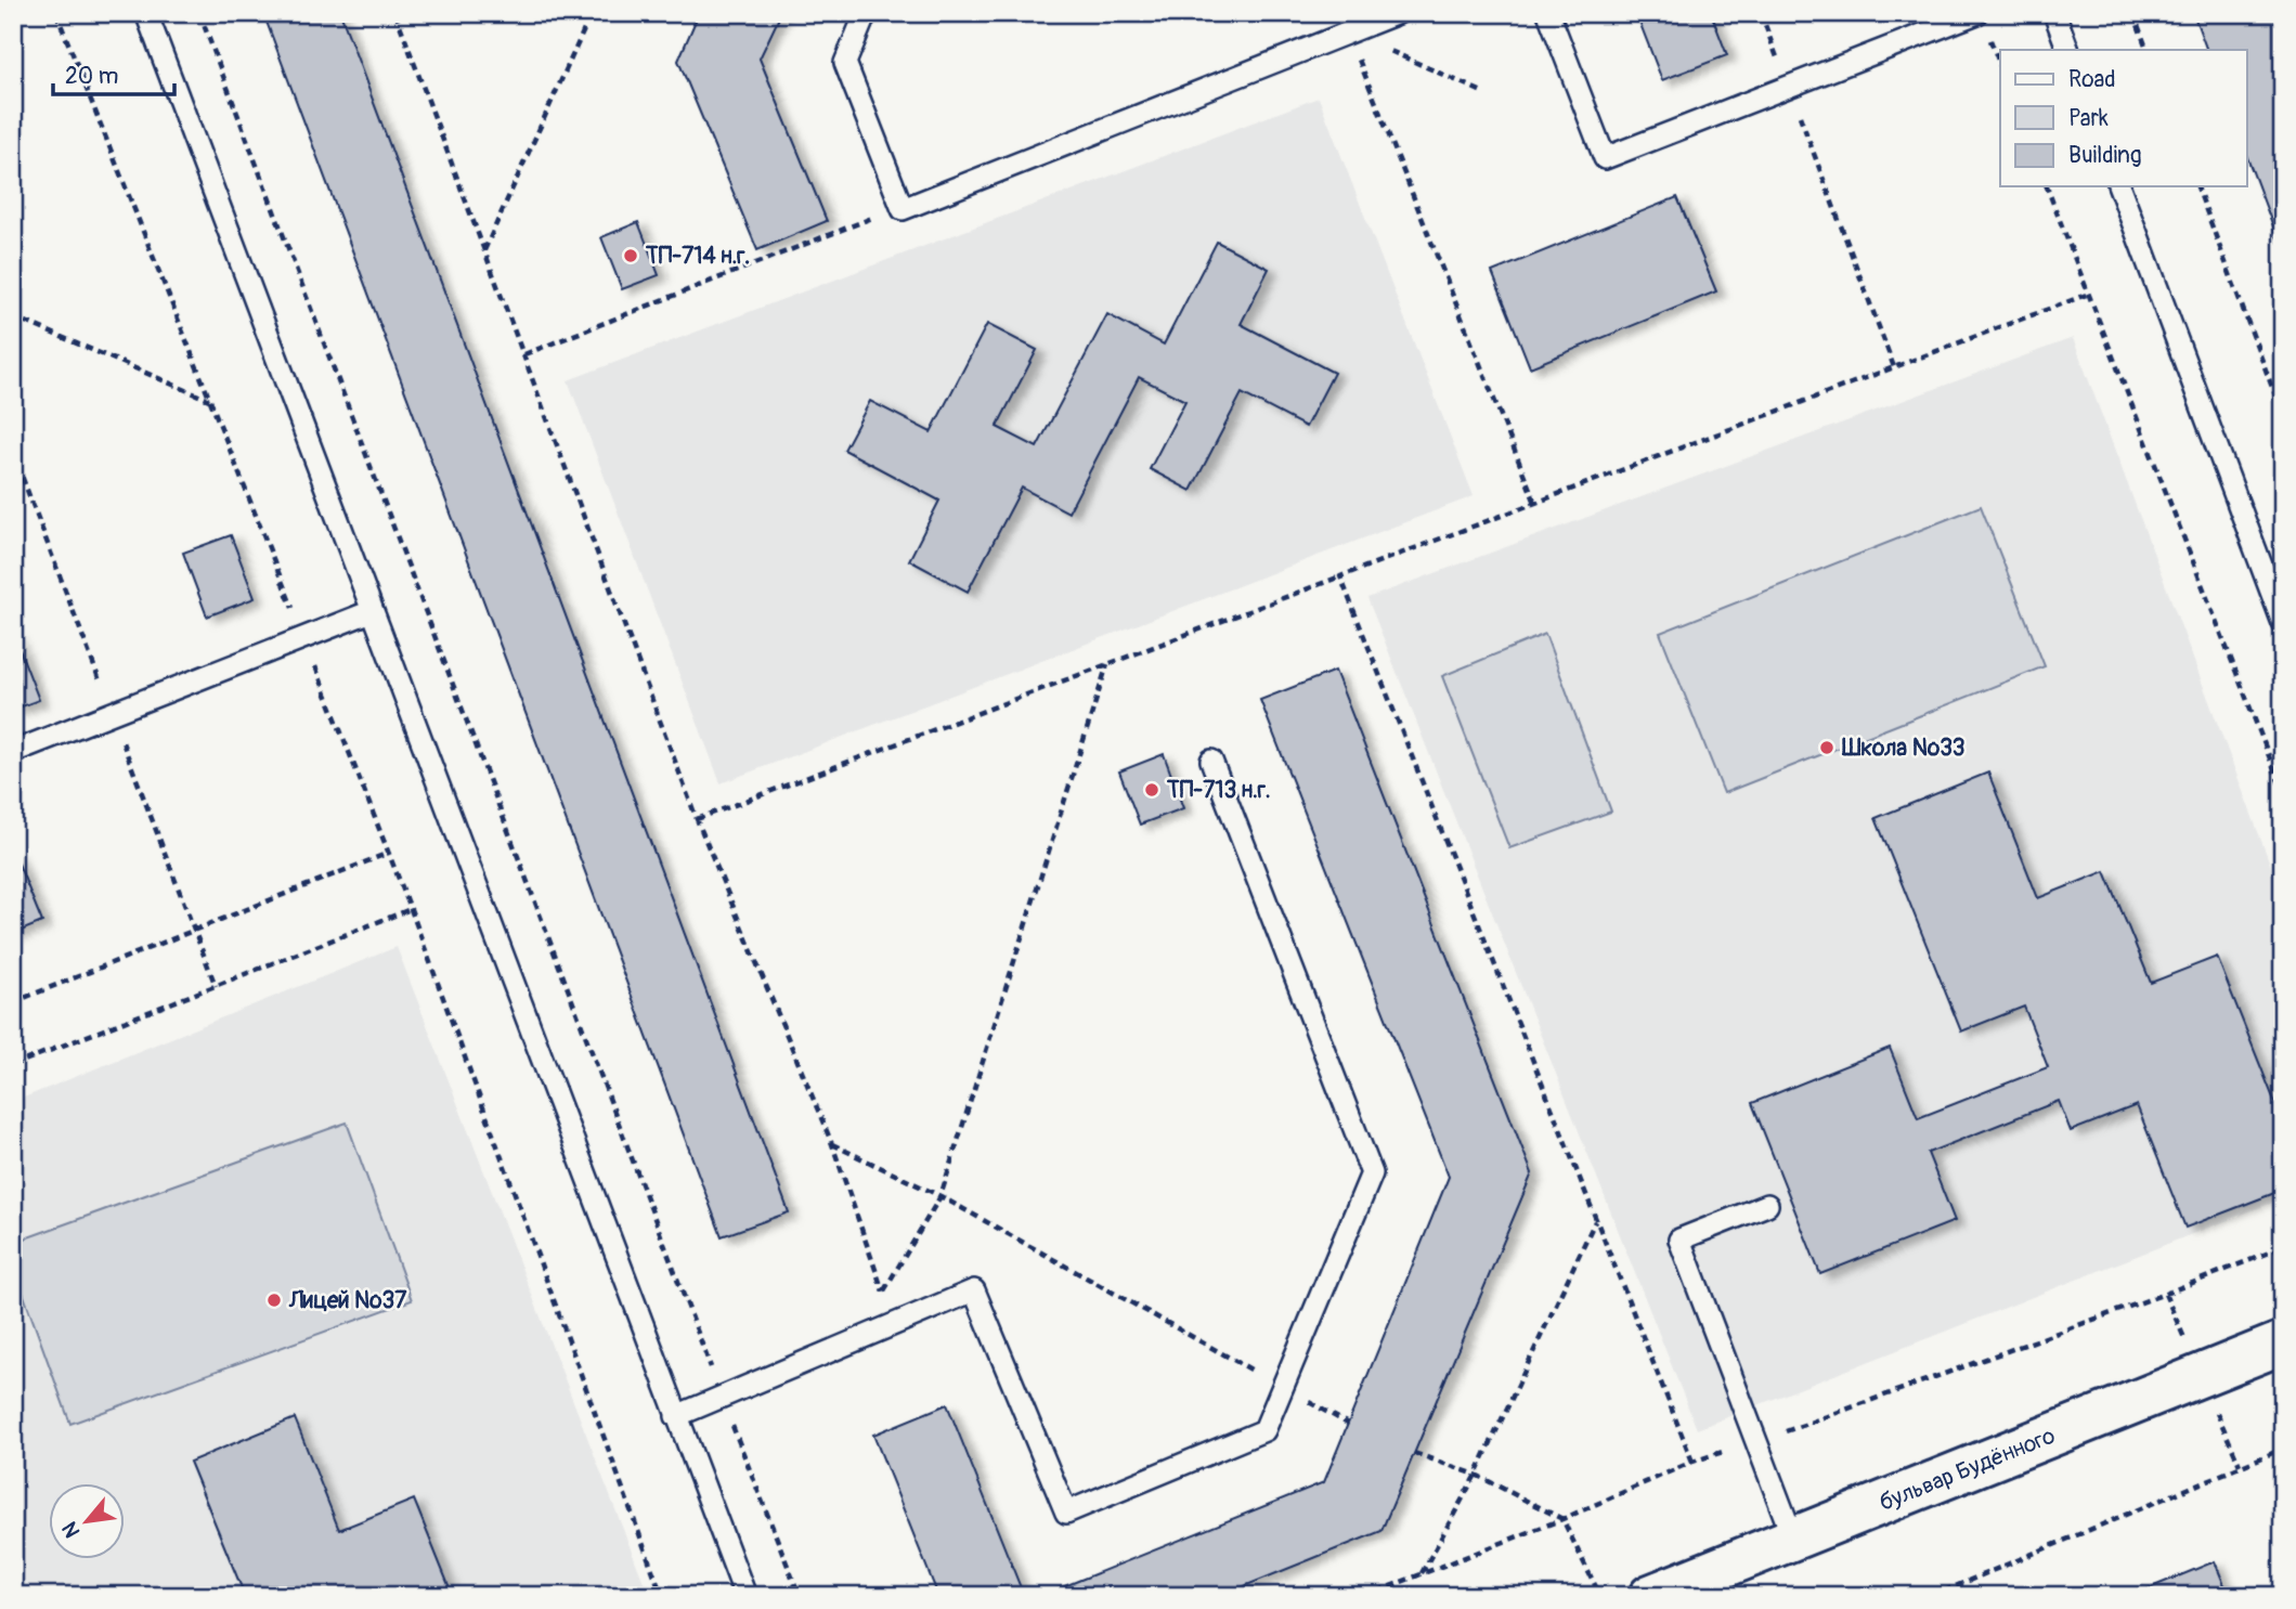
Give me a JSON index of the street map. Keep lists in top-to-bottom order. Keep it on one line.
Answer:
{"streets":{"street":["бульвар Будённого"]},"places":["ТП-714 н.г.","Школа №33","ТП-713 н.г.","Лицей №37"],"legend":["Road","Park","Building"],"scale_bar":"20 m","north":"bottom left"}
